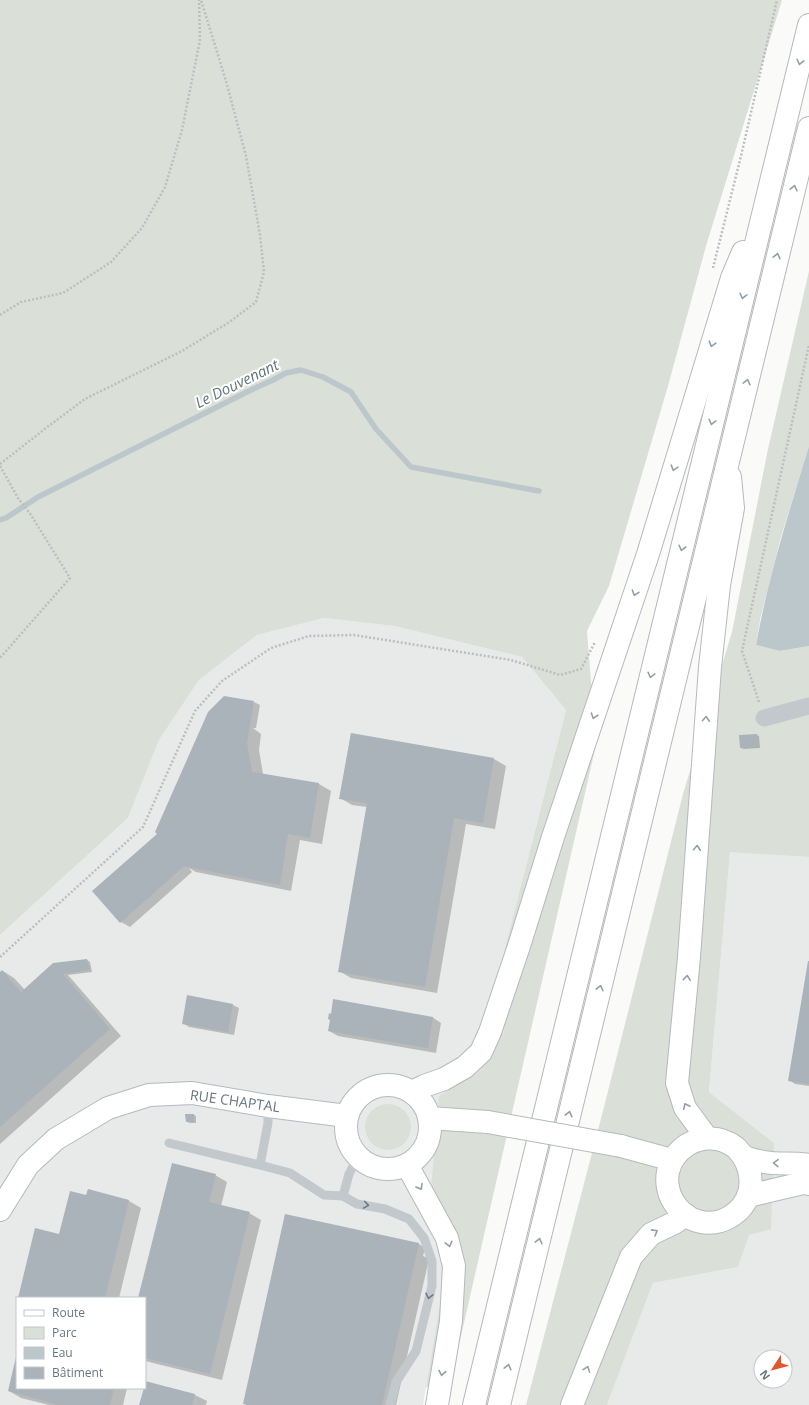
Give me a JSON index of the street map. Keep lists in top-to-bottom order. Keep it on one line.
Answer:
{"streets":{"main road":["RUE CHAPTAL"]},"water":["Le Douvenant"],"legend":["Route","Parc","Eau","Bâtiment"],"north":"bottom left"}
